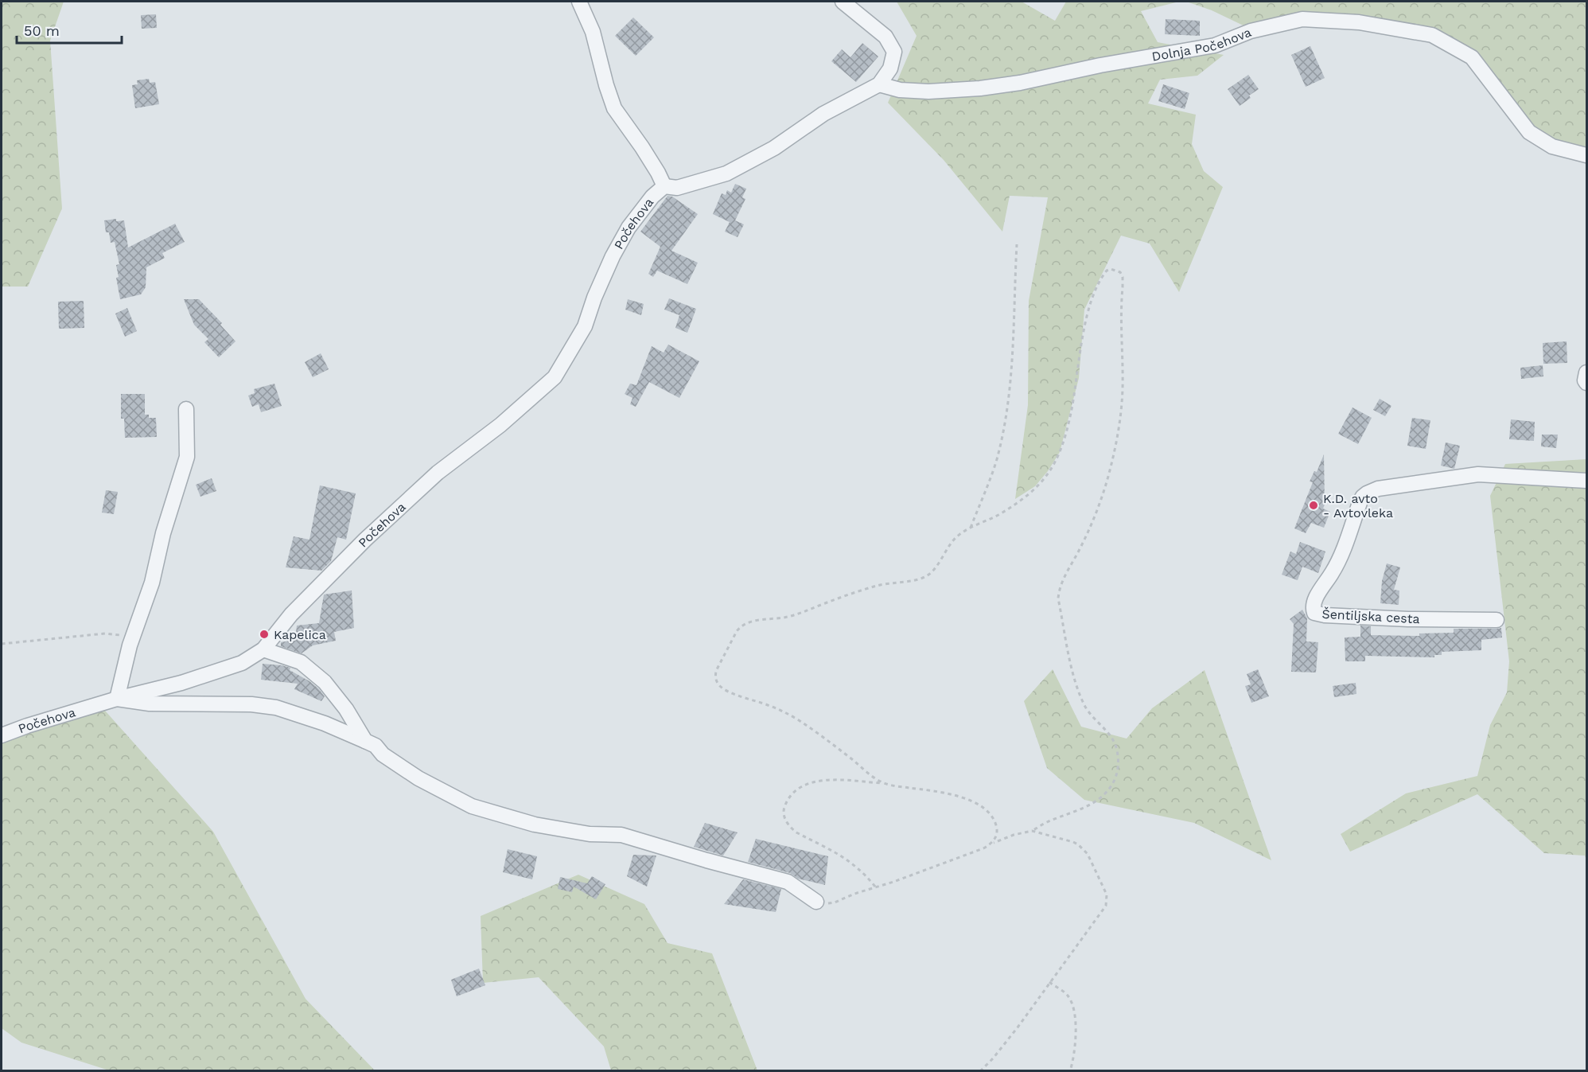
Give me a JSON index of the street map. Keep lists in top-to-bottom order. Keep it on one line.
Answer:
{"streets":{"street":["Dolnja Počehova","Počehova","Šentiljska cesta"]},"crossings":[["Dolnja Počehova","Počehova"]],"places":["K.D. avto - Avtovleka","Kapelica"],"scale_bar":"50 m"}
